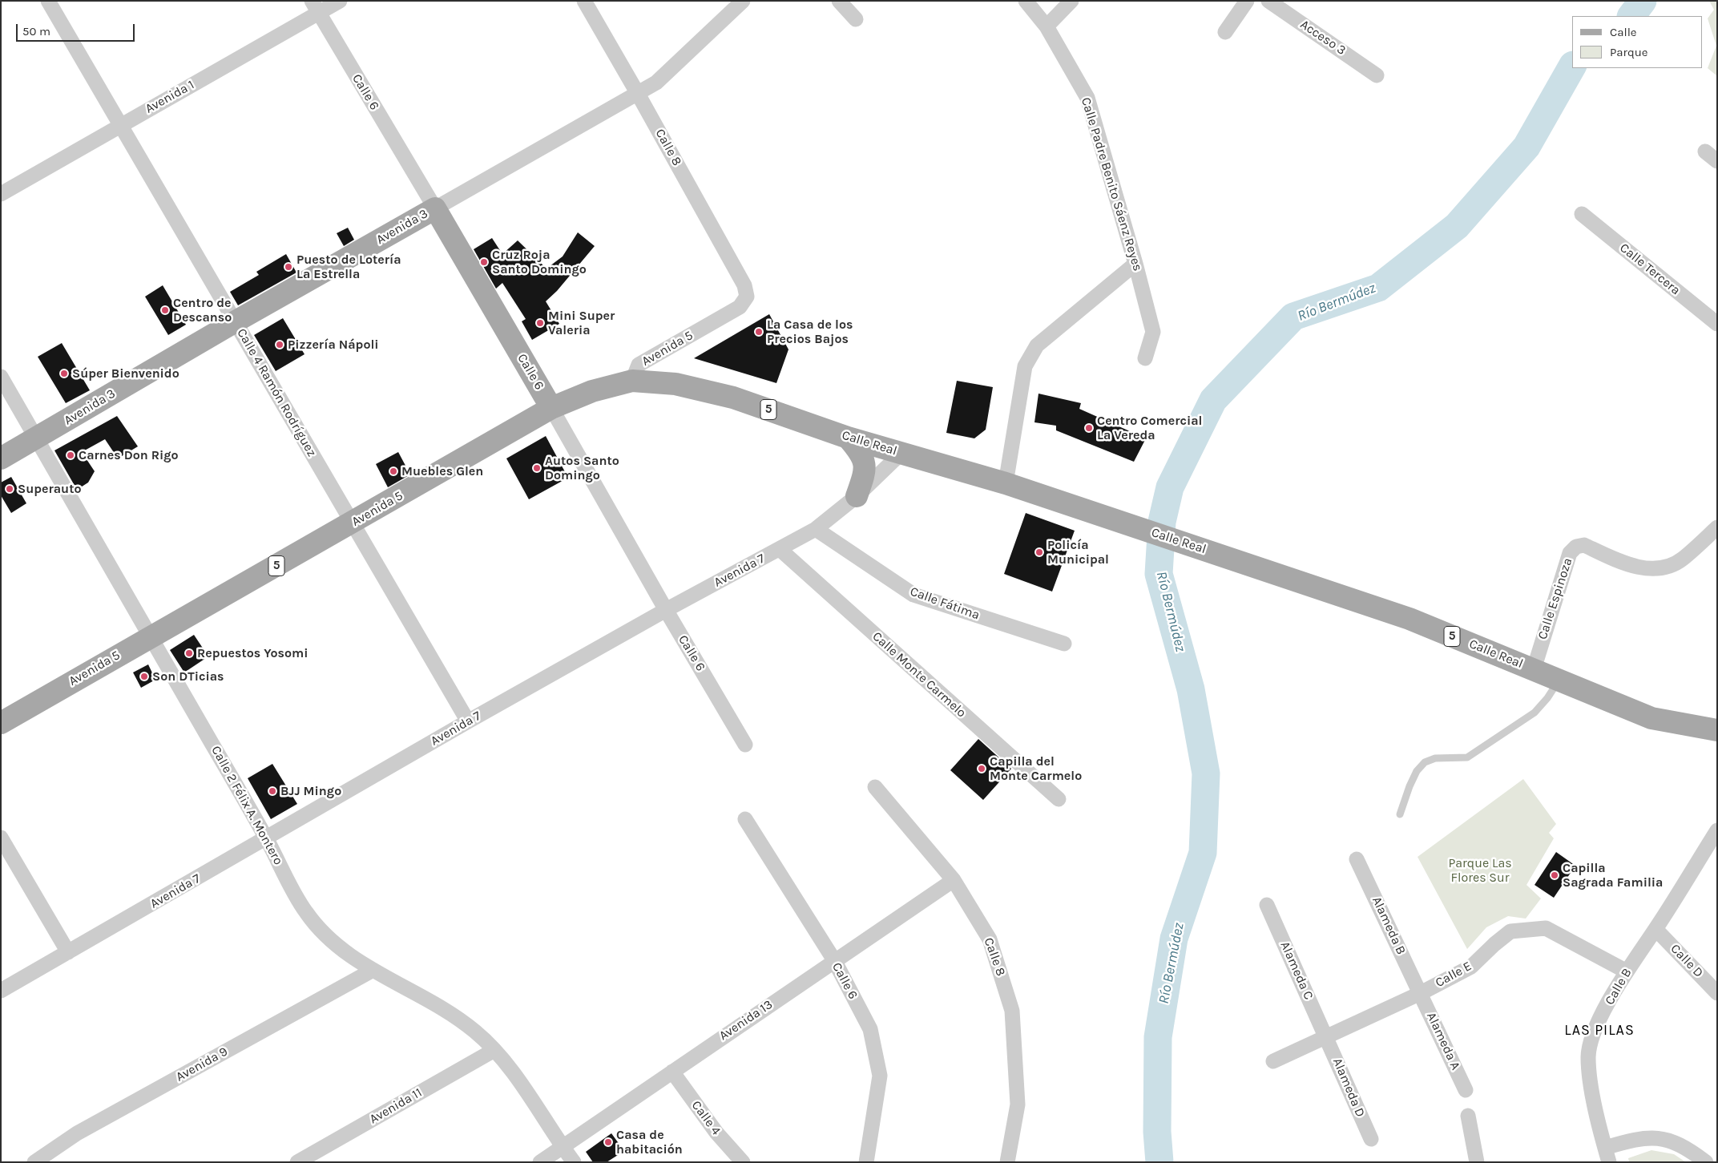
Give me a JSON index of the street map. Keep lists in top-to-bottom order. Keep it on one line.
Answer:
{"streets":{"main road":["Calle 6","Avenida 3","Avenida 5","5","Calle Real"],"street":["Acceso 3","Avenida 1","Calle 8","Calle Padre Benito Sáenz Reyes","Calle Tercera","Calle 4 Ramón Rodríguez","Avenida 7","Calle Espinoza","Calle Fátima","Calle Monte Carmelo","Calle 2 Félix A. Montero","Alameda B","Calle D","Alameda C","Calle E","Calle B","Avenida 13","Alameda A","Avenida 9","Alameda D","Avenida 11","Calle 4"]},"crossings":[["Calle 6","Avenida 1"],["Calle 6","Avenida 3"],["Calle 6","Avenida 5"],["Calle 6","Avenida 7"],["Calle 6","Avenida 13"],["Avenida 1","Calle 4 Ramón Rodríguez"],["Calle 8","Avenida 3"],["Calle 8","Avenida 5"],["Calle 8","Avenida 13"],["Avenida 3","Calle 4 Ramón Rodríguez"],["Avenida 3","Calle 2 Félix A. Montero"],["Avenida 5","Calle 4 Ramón Rodríguez"],["Avenida 5","Calle Real"],["Avenida 5","Calle 2 Félix A. Montero"],["Calle 4 Ramón Rodríguez","Avenida 7"],["Calle Real","Avenida 7"],["Calle Real","Calle Espinoza"],["Avenida 7","Calle Fátima"],["Avenida 7","Calle Monte Carmelo"],["Avenida 7","Calle 2 Félix A. Montero"],["Calle 2 Félix A. Montero","Avenida 13"],["Calle 2 Félix A. Montero","Avenida 9"],["Calle 2 Félix A. Montero","Avenida 11"],["Alameda B","Calle E"],["Alameda B","Alameda A"],["Calle D","Calle B"],["Alameda C","Calle E"],["Alameda C","Alameda D"],["Calle E","Calle B"],["Calle E","Alameda A"],["Calle E","Alameda D"],["Avenida 13","Calle 4"]],"districts":["LAS PILAS"],"water":["Río Bermúdez"],"parks":["Parque Las Flores Sur"],"places":["Cruz Roja Santo Domingo","Puesto de Lotería La Estrella","Centro de Descanso","Mini Super Valeria","La Casa de los Precios Bajos","Pizzería Nápoli","Súper Bienvenido","Centro Comercial La Vereda","Carnes Don Rigo","Autos Santo Domingo","Muebles Glen","Superauto","Policía Municipal","Repuestos Yosomi","Son DTicias","Capilla del Monte Carmelo","BJJ Mingo","Capilla Sagrada Familia","Casa de habitación"],"legend":["Calle","Parque"],"scale_bar":"50 m"}
